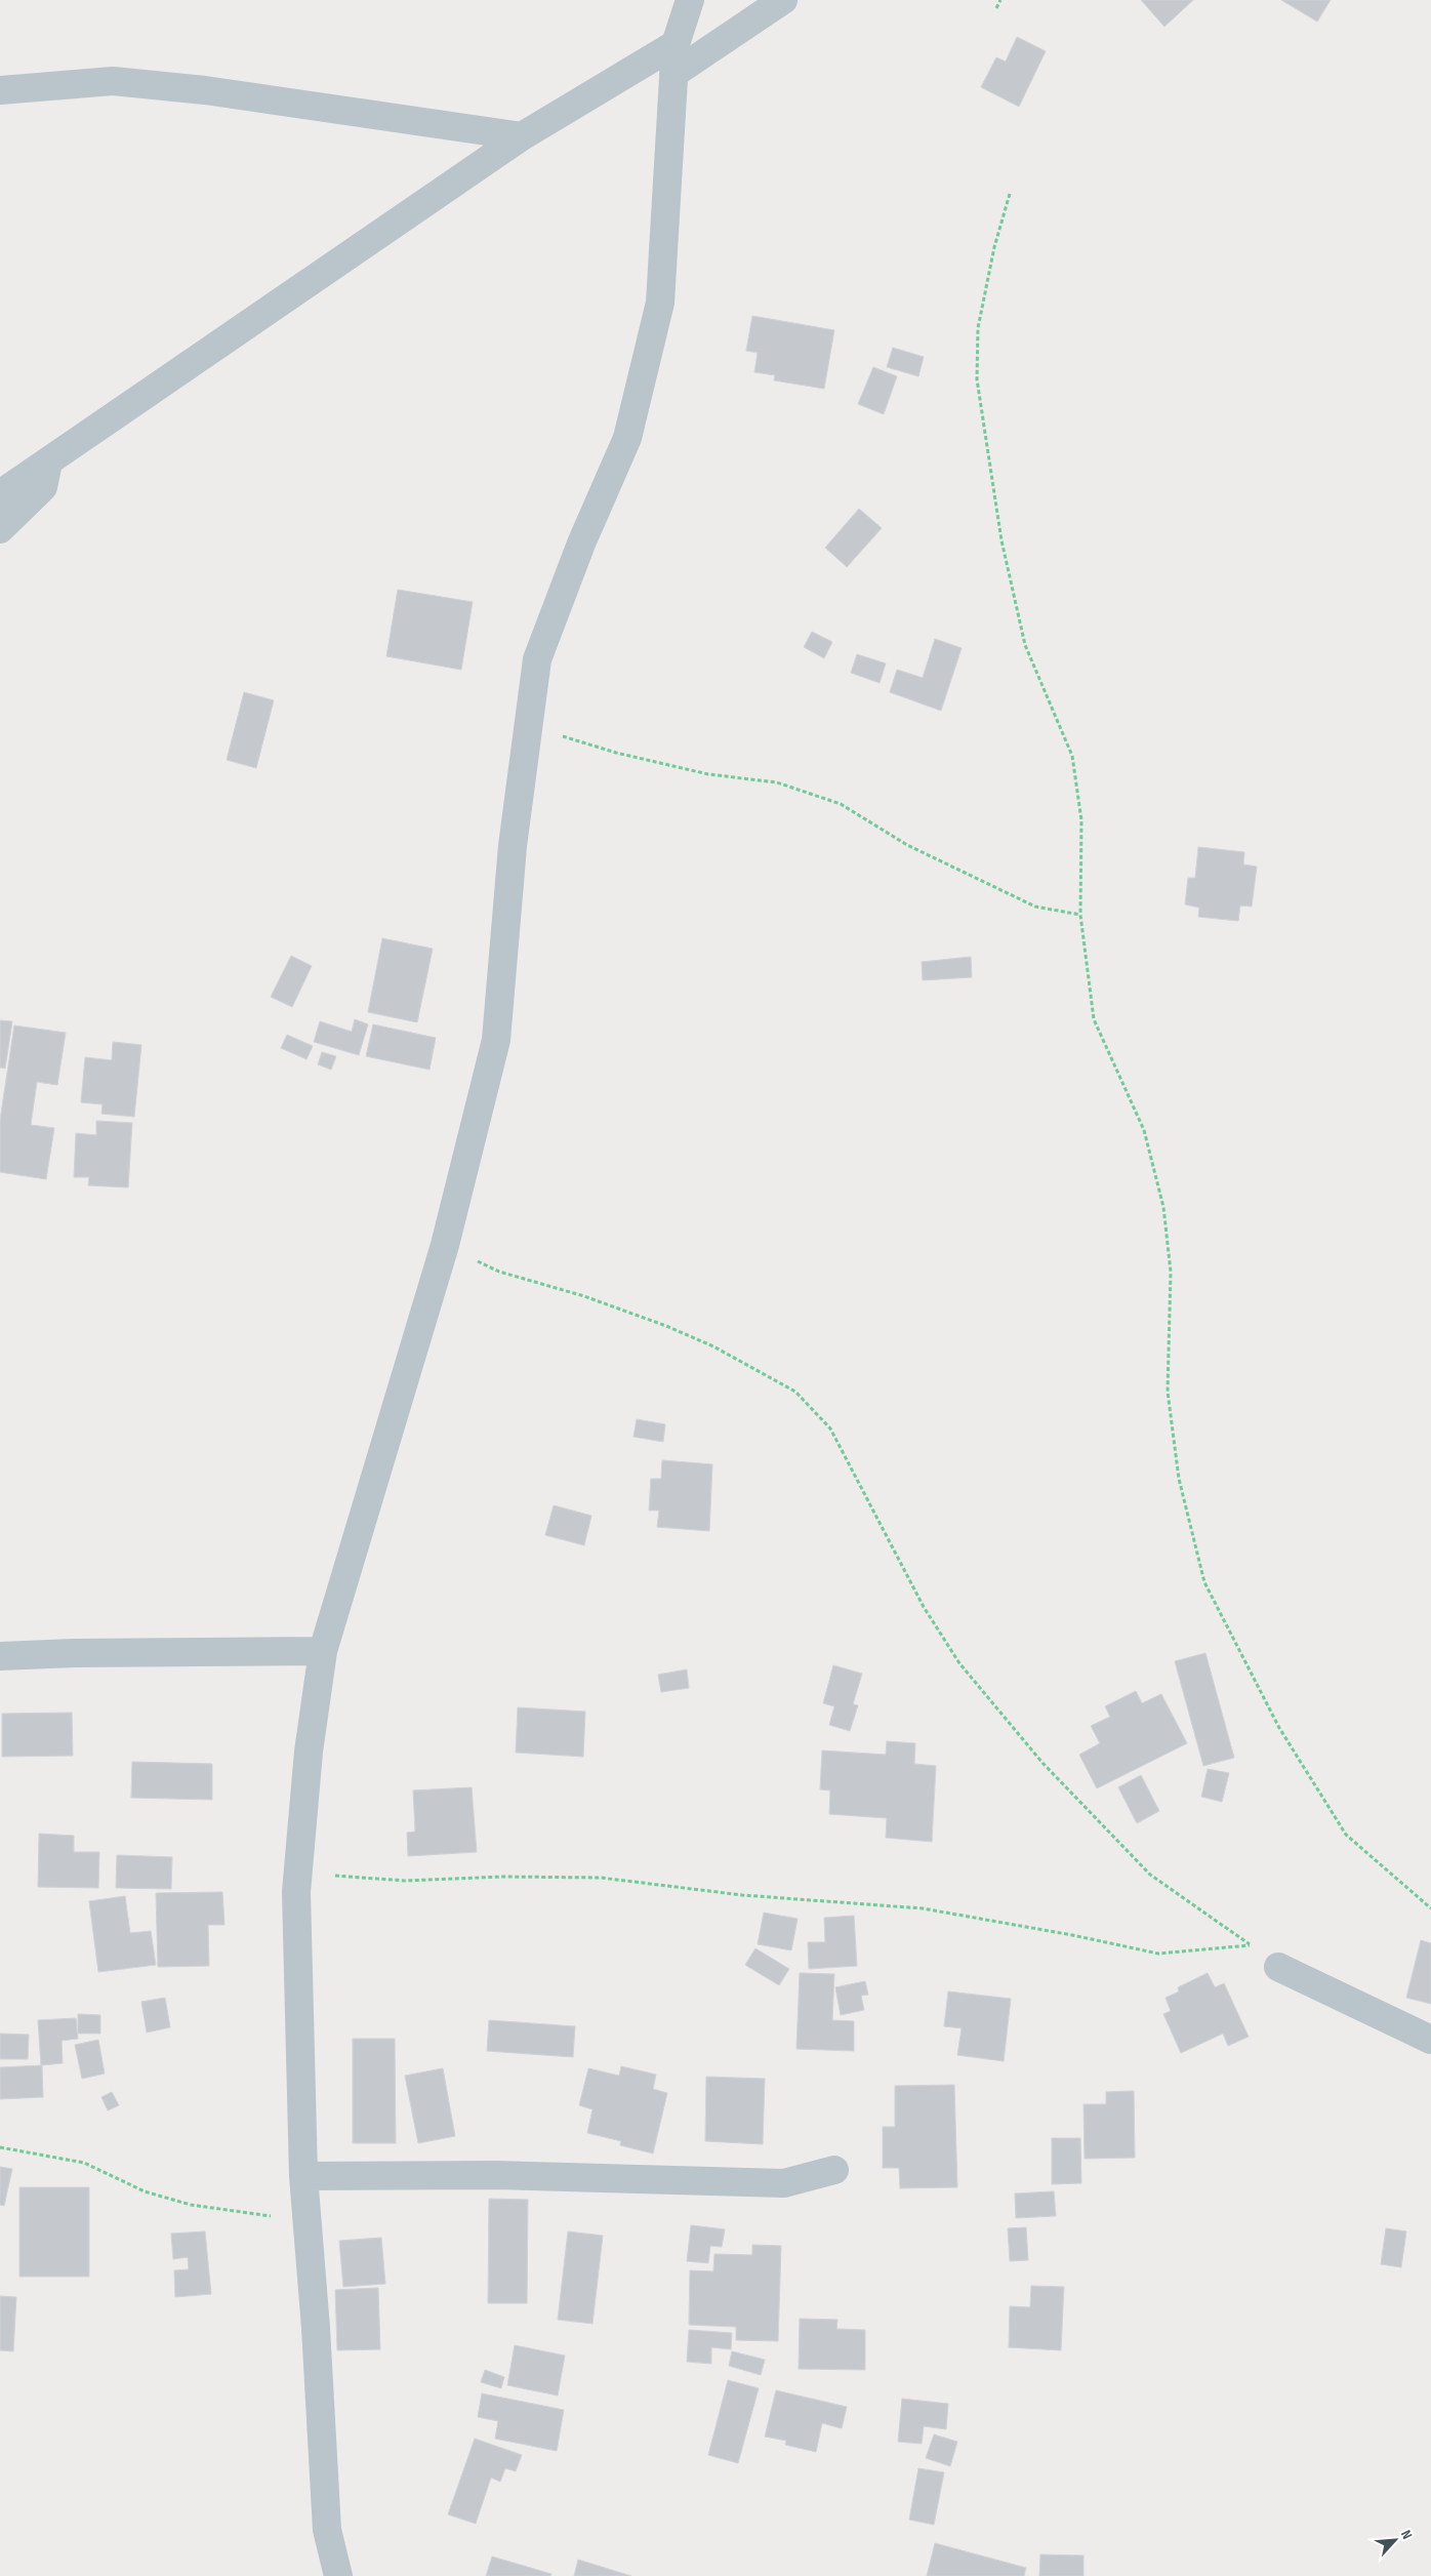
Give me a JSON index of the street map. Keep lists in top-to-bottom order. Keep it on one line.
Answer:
{"north":"top right"}
